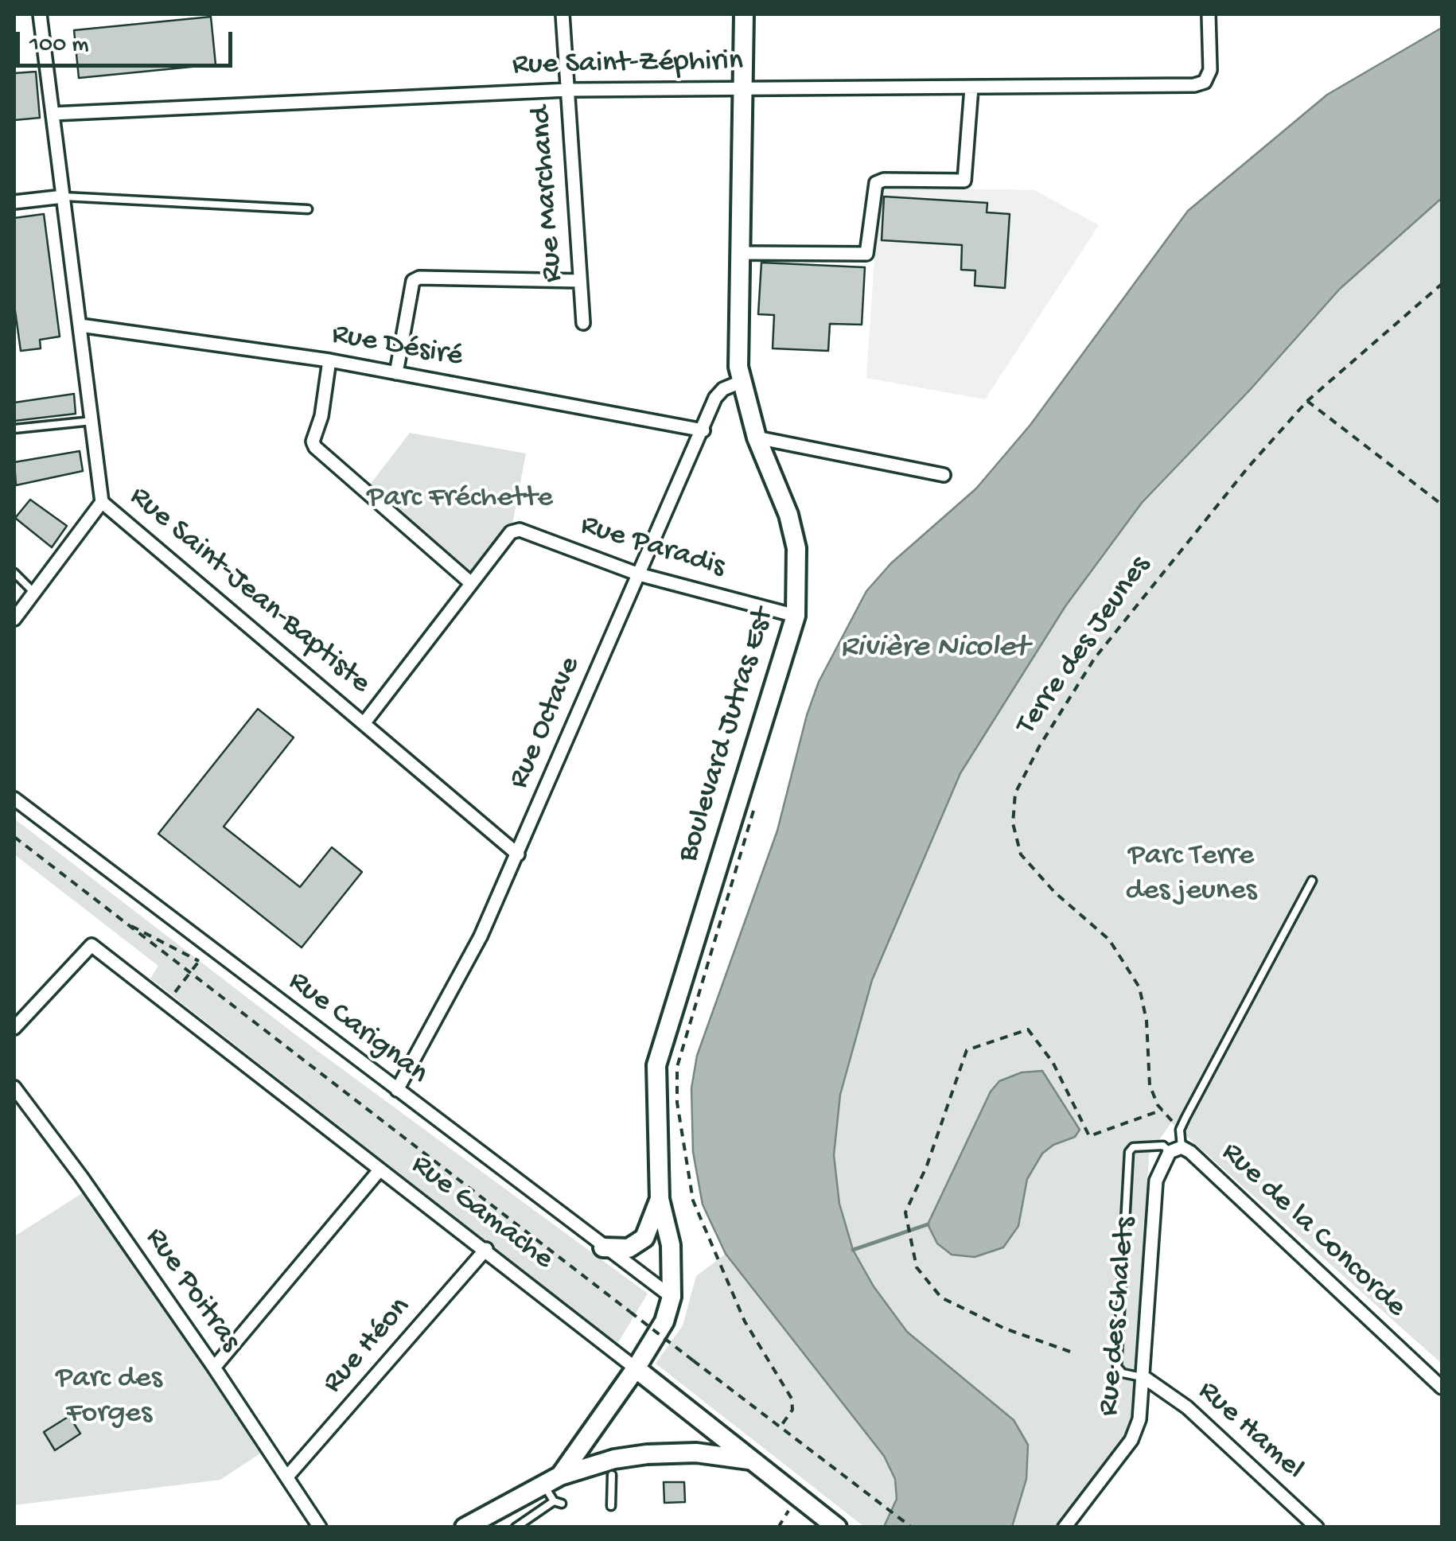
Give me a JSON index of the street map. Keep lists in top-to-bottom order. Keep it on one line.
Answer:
{"streets":{"main road":["Boulevard Jutras Est","Rue Gamache"],"street":["Rue Saint-Zéphirin","Rue Marchand","Rue Désiré","Rue Paradis","Rue Saint-Jean-Baptiste","Rue Octave","Rue Carignan","Rue de la Concorde","Rue Poitras","Rue des Chalets","Rue Héon","Rue Hamel"],"path":["Terre des Jeunes"]},"crossings":[["Rue Saint-Zéphirin","Rue Marchand"],["Rue Saint-Zéphirin","Rue Saint-Jean-Baptiste"],["Rue Saint-Zéphirin","Boulevard Jutras Est"],["Rue Désiré","Rue Saint-Jean-Baptiste"],["Rue Désiré","Rue Octave"],["Rue Paradis","Rue Octave"],["Rue Paradis","Boulevard Jutras Est"],["Rue Saint-Jean-Baptiste","Rue Octave"],["Rue Octave","Boulevard Jutras Est"],["Rue Octave","Rue Carignan"],["Boulevard Jutras Est","Rue Carignan"],["Boulevard Jutras Est","Rue Gamache"],["Rue Gamache","Rue Héon"],["Rue de la Concorde","Rue des Chalets"],["Rue Poitras","Rue Héon"],["Rue des Chalets","Rue Hamel"]],"water":["Rivière Nicolet"],"parks":["Parc Fréchette","Parc Terre des jeunes","Parc des Forges"],"scale_bar":"100 m"}
